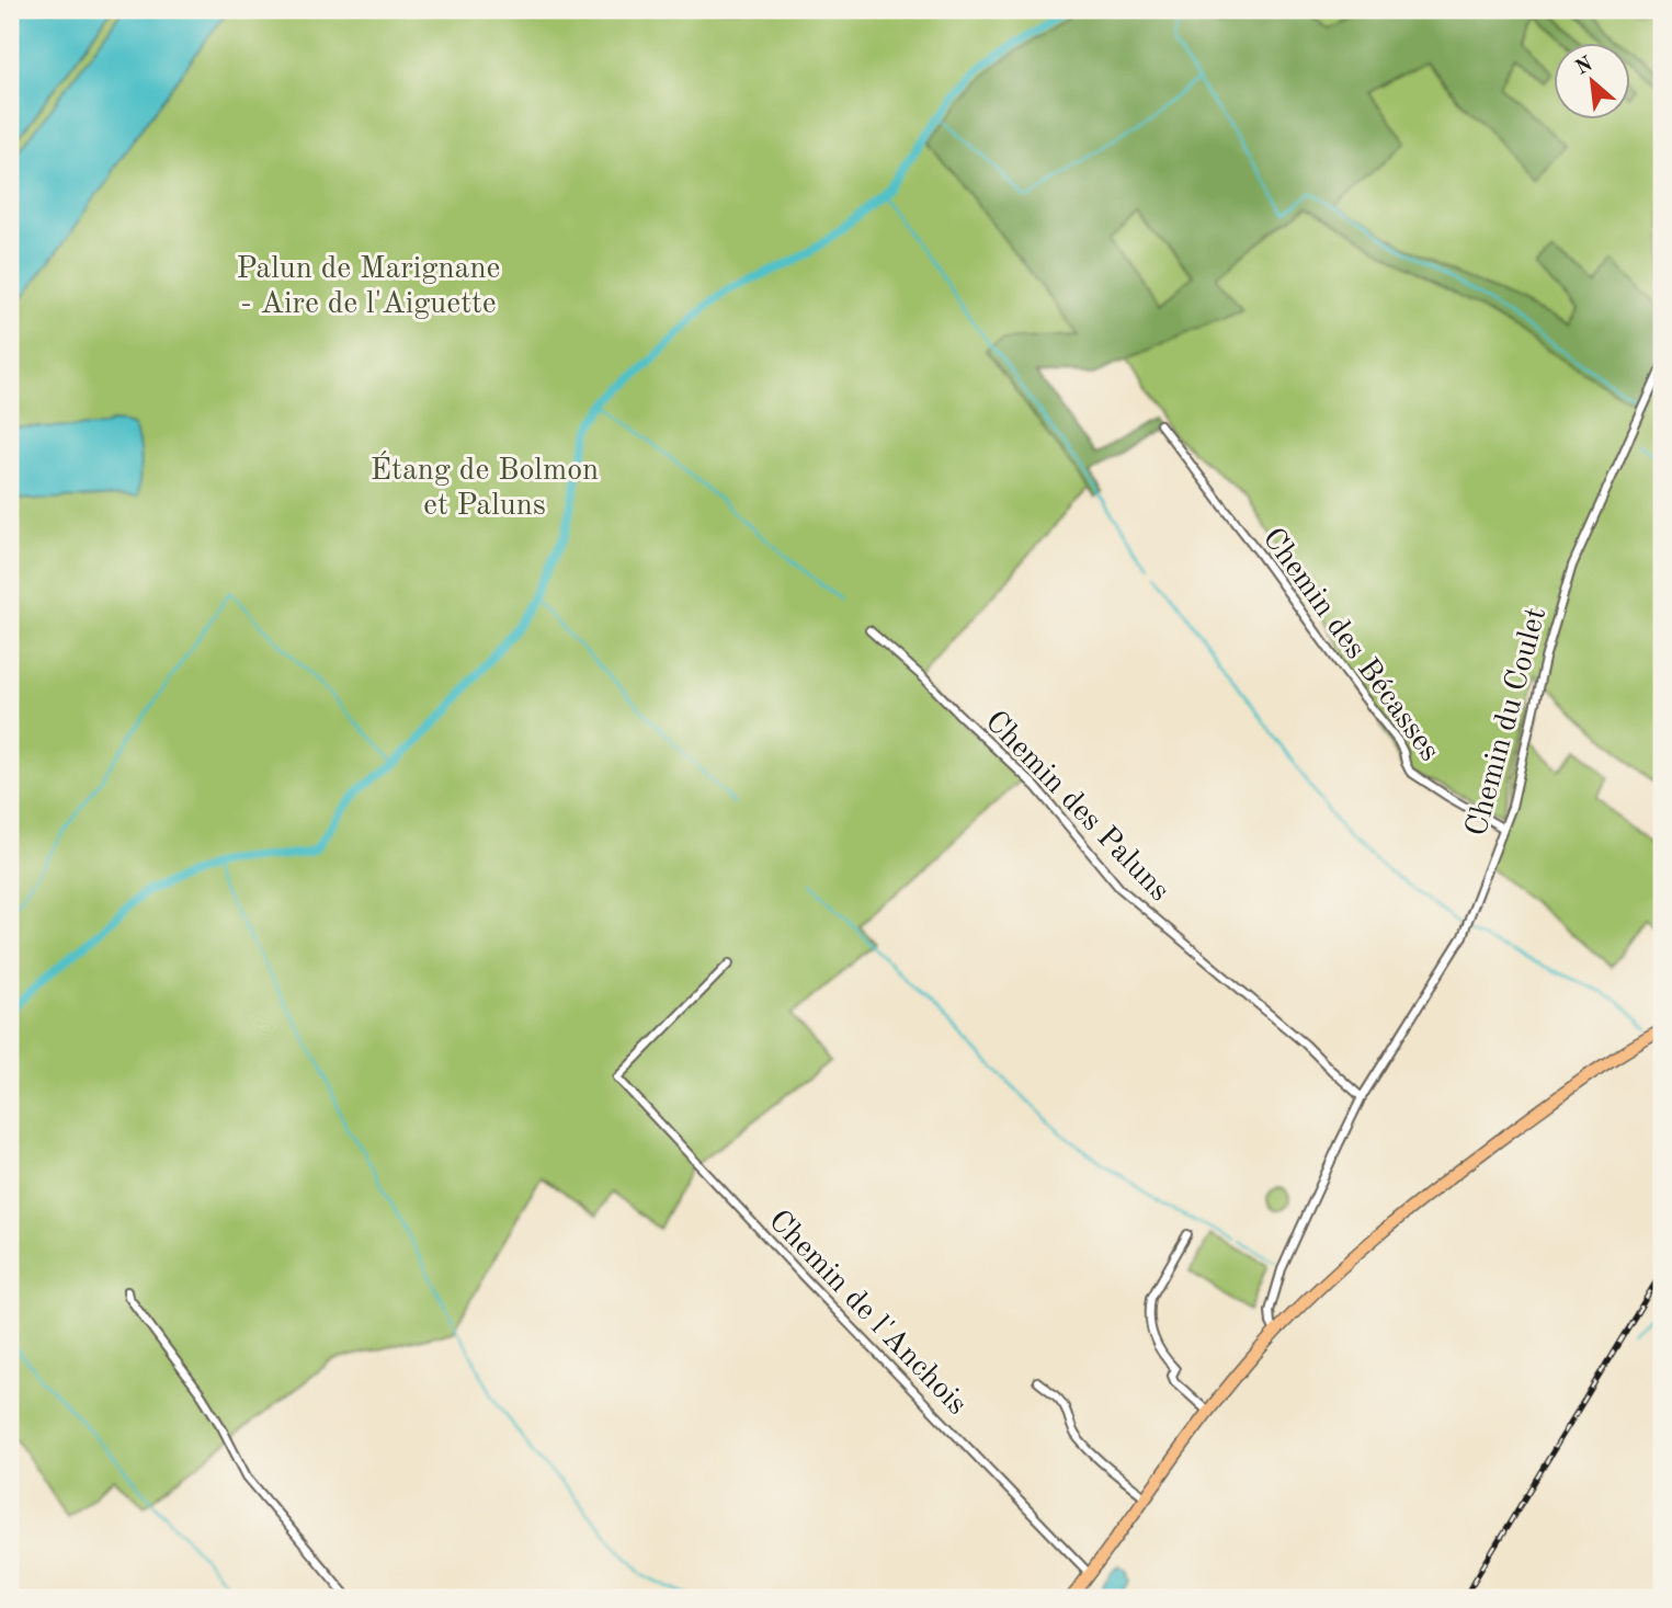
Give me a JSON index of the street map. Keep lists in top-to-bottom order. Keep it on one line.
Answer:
{"streets":{"street":["Chemin des Bécasses","Chemin du Coulet","Chemin des Paluns","Chemin de l'Anchois"]},"crossings":[["Chemin des Bécasses","Chemin du Coulet"],["Chemin du Coulet","Chemin des Paluns"]],"parks":["Palun de Marignane - Aire de l'Aiguette","Étang de Bolmon et Paluns"],"north":"top left"}
